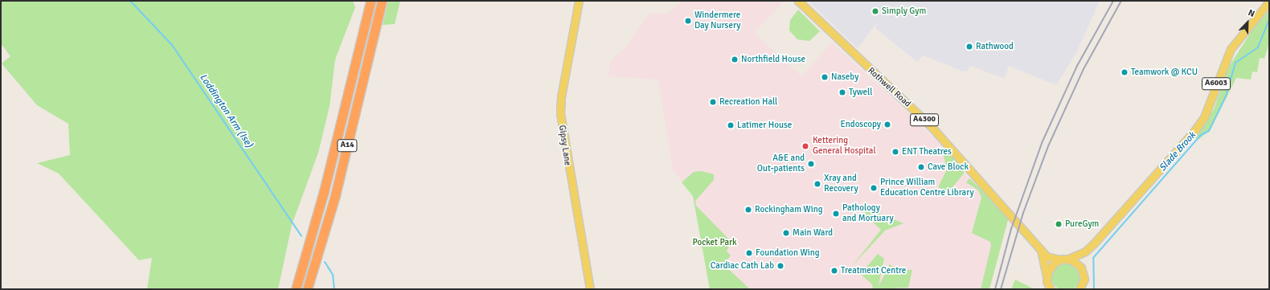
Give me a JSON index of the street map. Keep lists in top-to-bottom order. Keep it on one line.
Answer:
{"streets":{"highway":["A14"],"main road":["A6003","Rothwell Road","A4300","Gipsy Lane"]},"crossings":[["A6003","Rothwell Road"]],"water":["Loddington Arm (Ise)","Slade Brook"],"parks":["Pocket Park"],"places":["Simply Gym","Windermere Day Nursery","Rathwood","Northfield House","Teamwork @ KCU","Naseby","Tywell","Recreation Hall","Endoscopy","Latimer House","Kettering General Hospital","ENT Theatres","A&E and Out-patients","Cave Block","Xray and Recovery","Prince William Education Centre Library","Rockingham Wing","Pathology and Mortuary","PureGym","Main Ward","Foundation Wing","Cardiac Cath Lab","Treatment Centre"],"north":"top right"}
